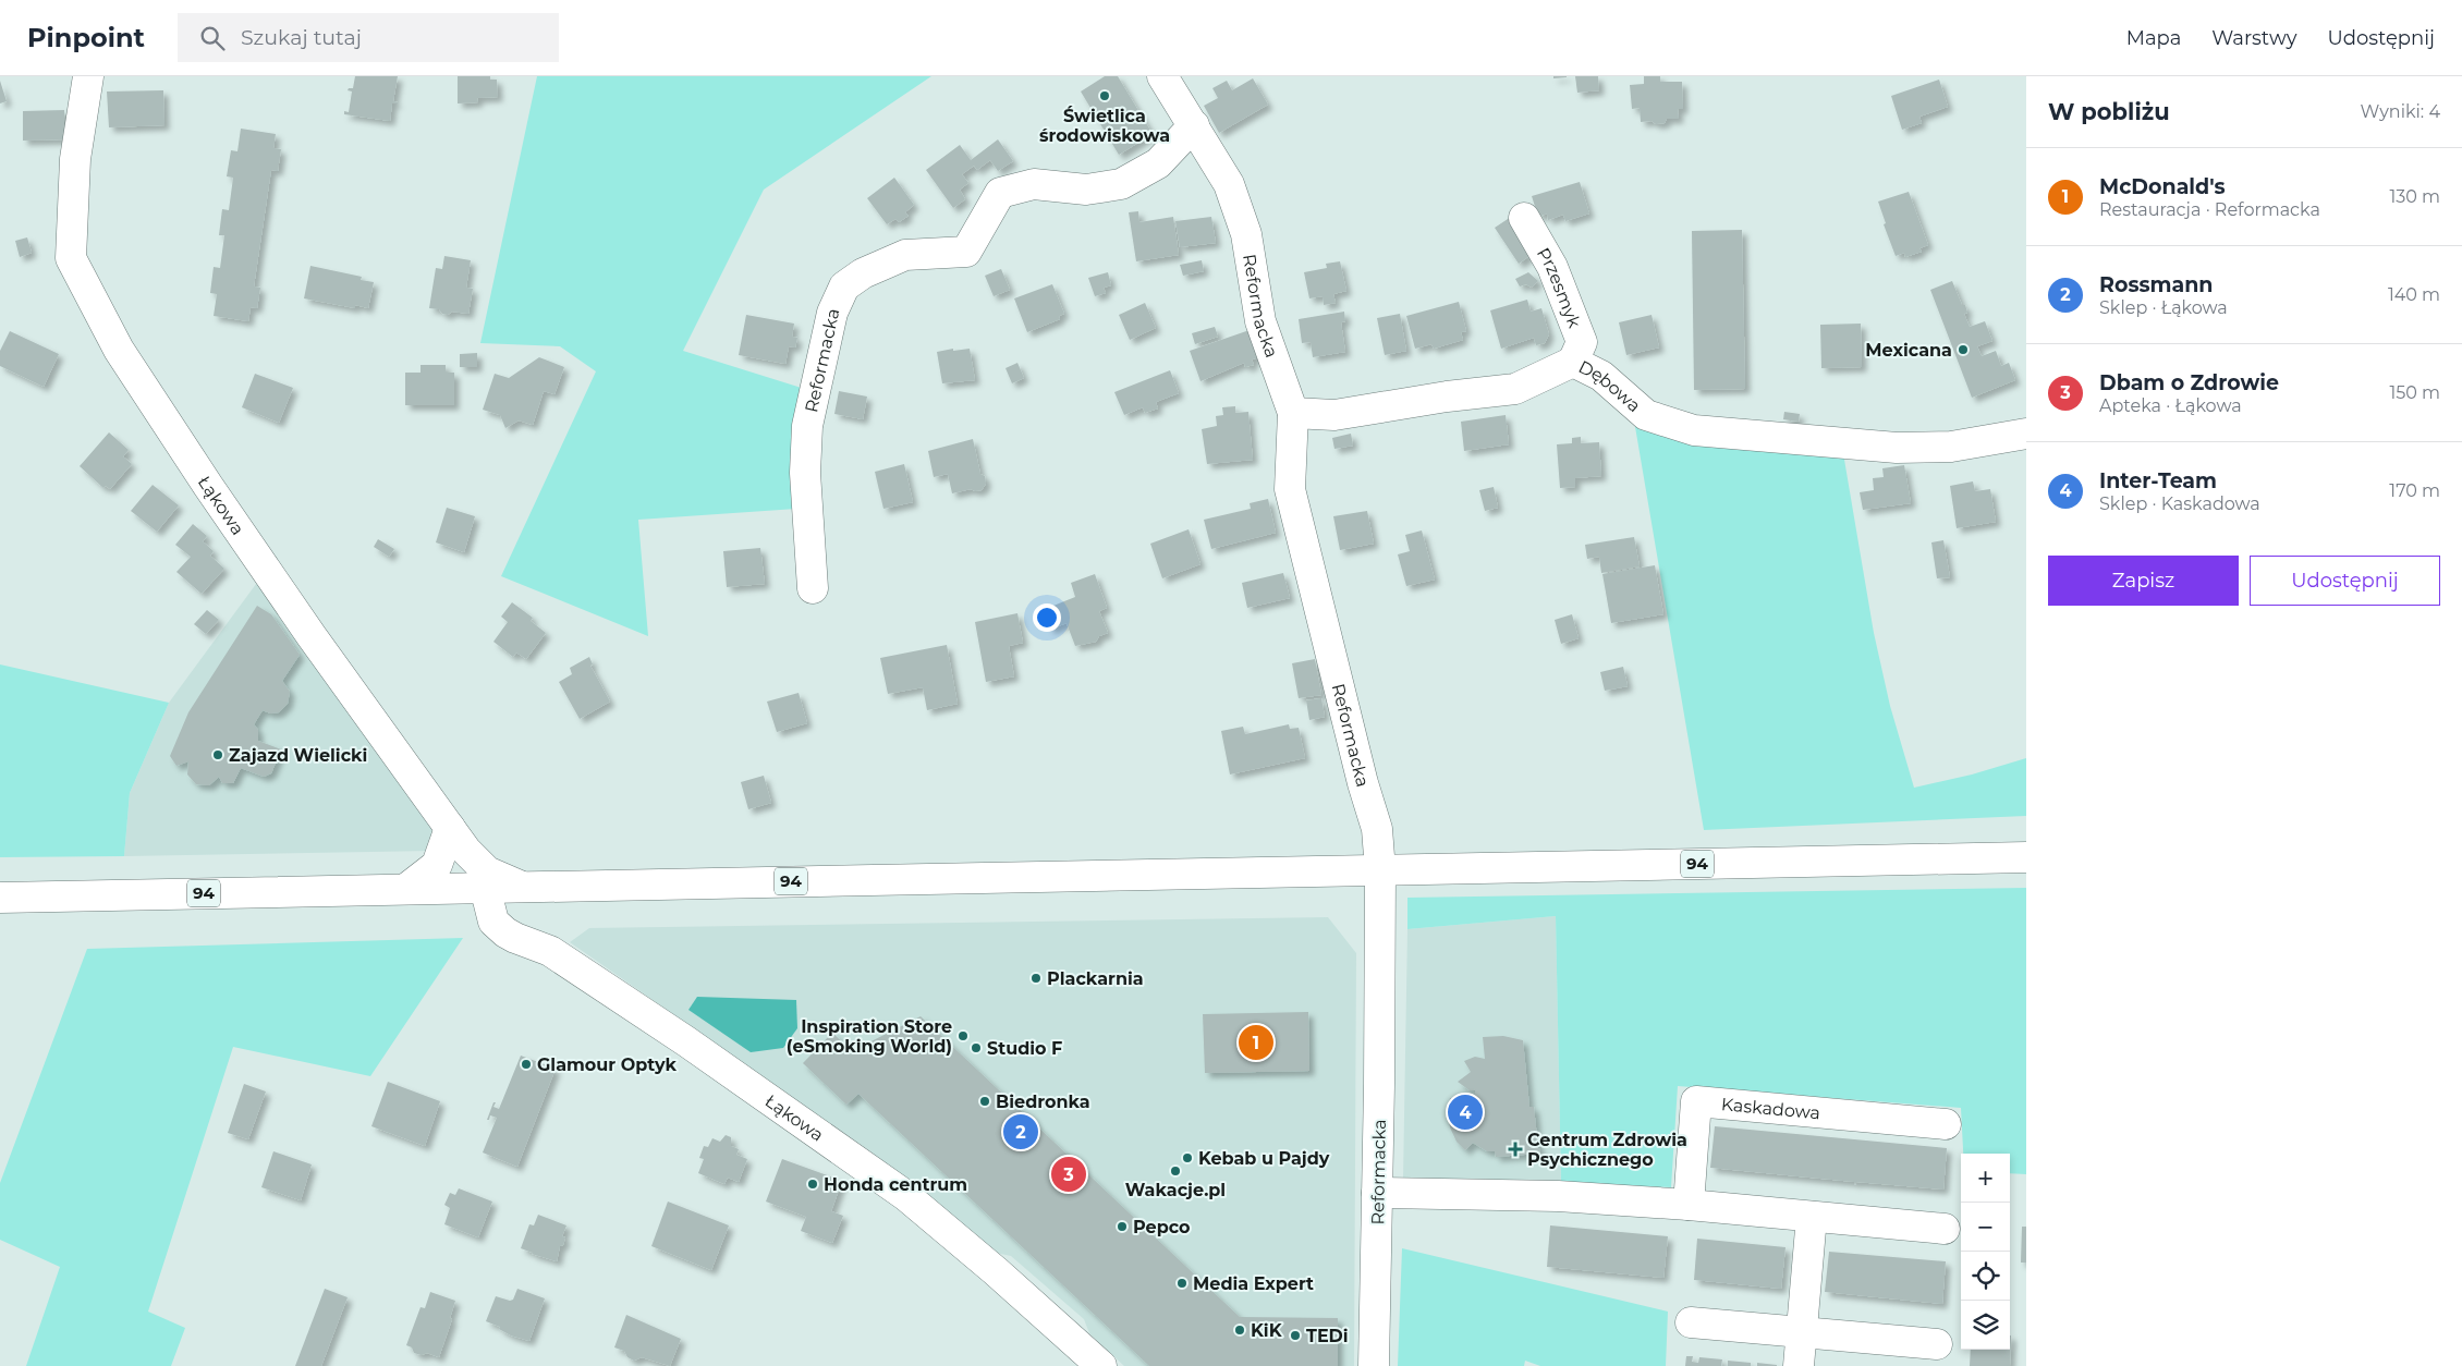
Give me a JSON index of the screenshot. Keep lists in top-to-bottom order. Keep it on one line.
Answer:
{"streets":{"street":["Przesmyk","Reformacka","Dębowa","Łąkowa","94","Kaskadowa"]},"crossings":[["Przesmyk","Dębowa"],["Reformacka","Dębowa"],["Reformacka","94"],["Łąkowa","94"]],"places":{"other":["Świetlica środowiskowa","Mexicana","Zajazd Wielicki","Plackarnia","Inspiration Store (eSmoking World)","Studio F","Glamour Optyk","Biedronka","Kebab u Pajdy","Wakacje.pl","Honda centrum","Pepco","Media Expert","KiK","TEDi"],"health":["Centrum Zdrowia Psychicznego"]},"page":{"header":"Pinpoint","search":"Szukaj tutaj","nav":["Mapa","Warstwy","Udostępnij"],"heading":["W pobliżu","Wyniki: 4"],"list":[{"mark":"1","name":"McDonald's","note":"Restauracja · Reformacka","value":"130 m"},{"mark":"2","name":"Rossmann","note":"Sklep · Łąkowa","value":"140 m"},{"mark":"3","name":"Dbam o Zdrowie","note":"Apteka · Łąkowa","value":"150 m"},{"mark":"4","name":"Inter-Team","note":"Sklep · Kaskadowa","value":"170 m"}],"buttons":["Zapisz","Udostępnij"],"pins":["1","4","2","3"],"map_buttons":["+","−"]}}
